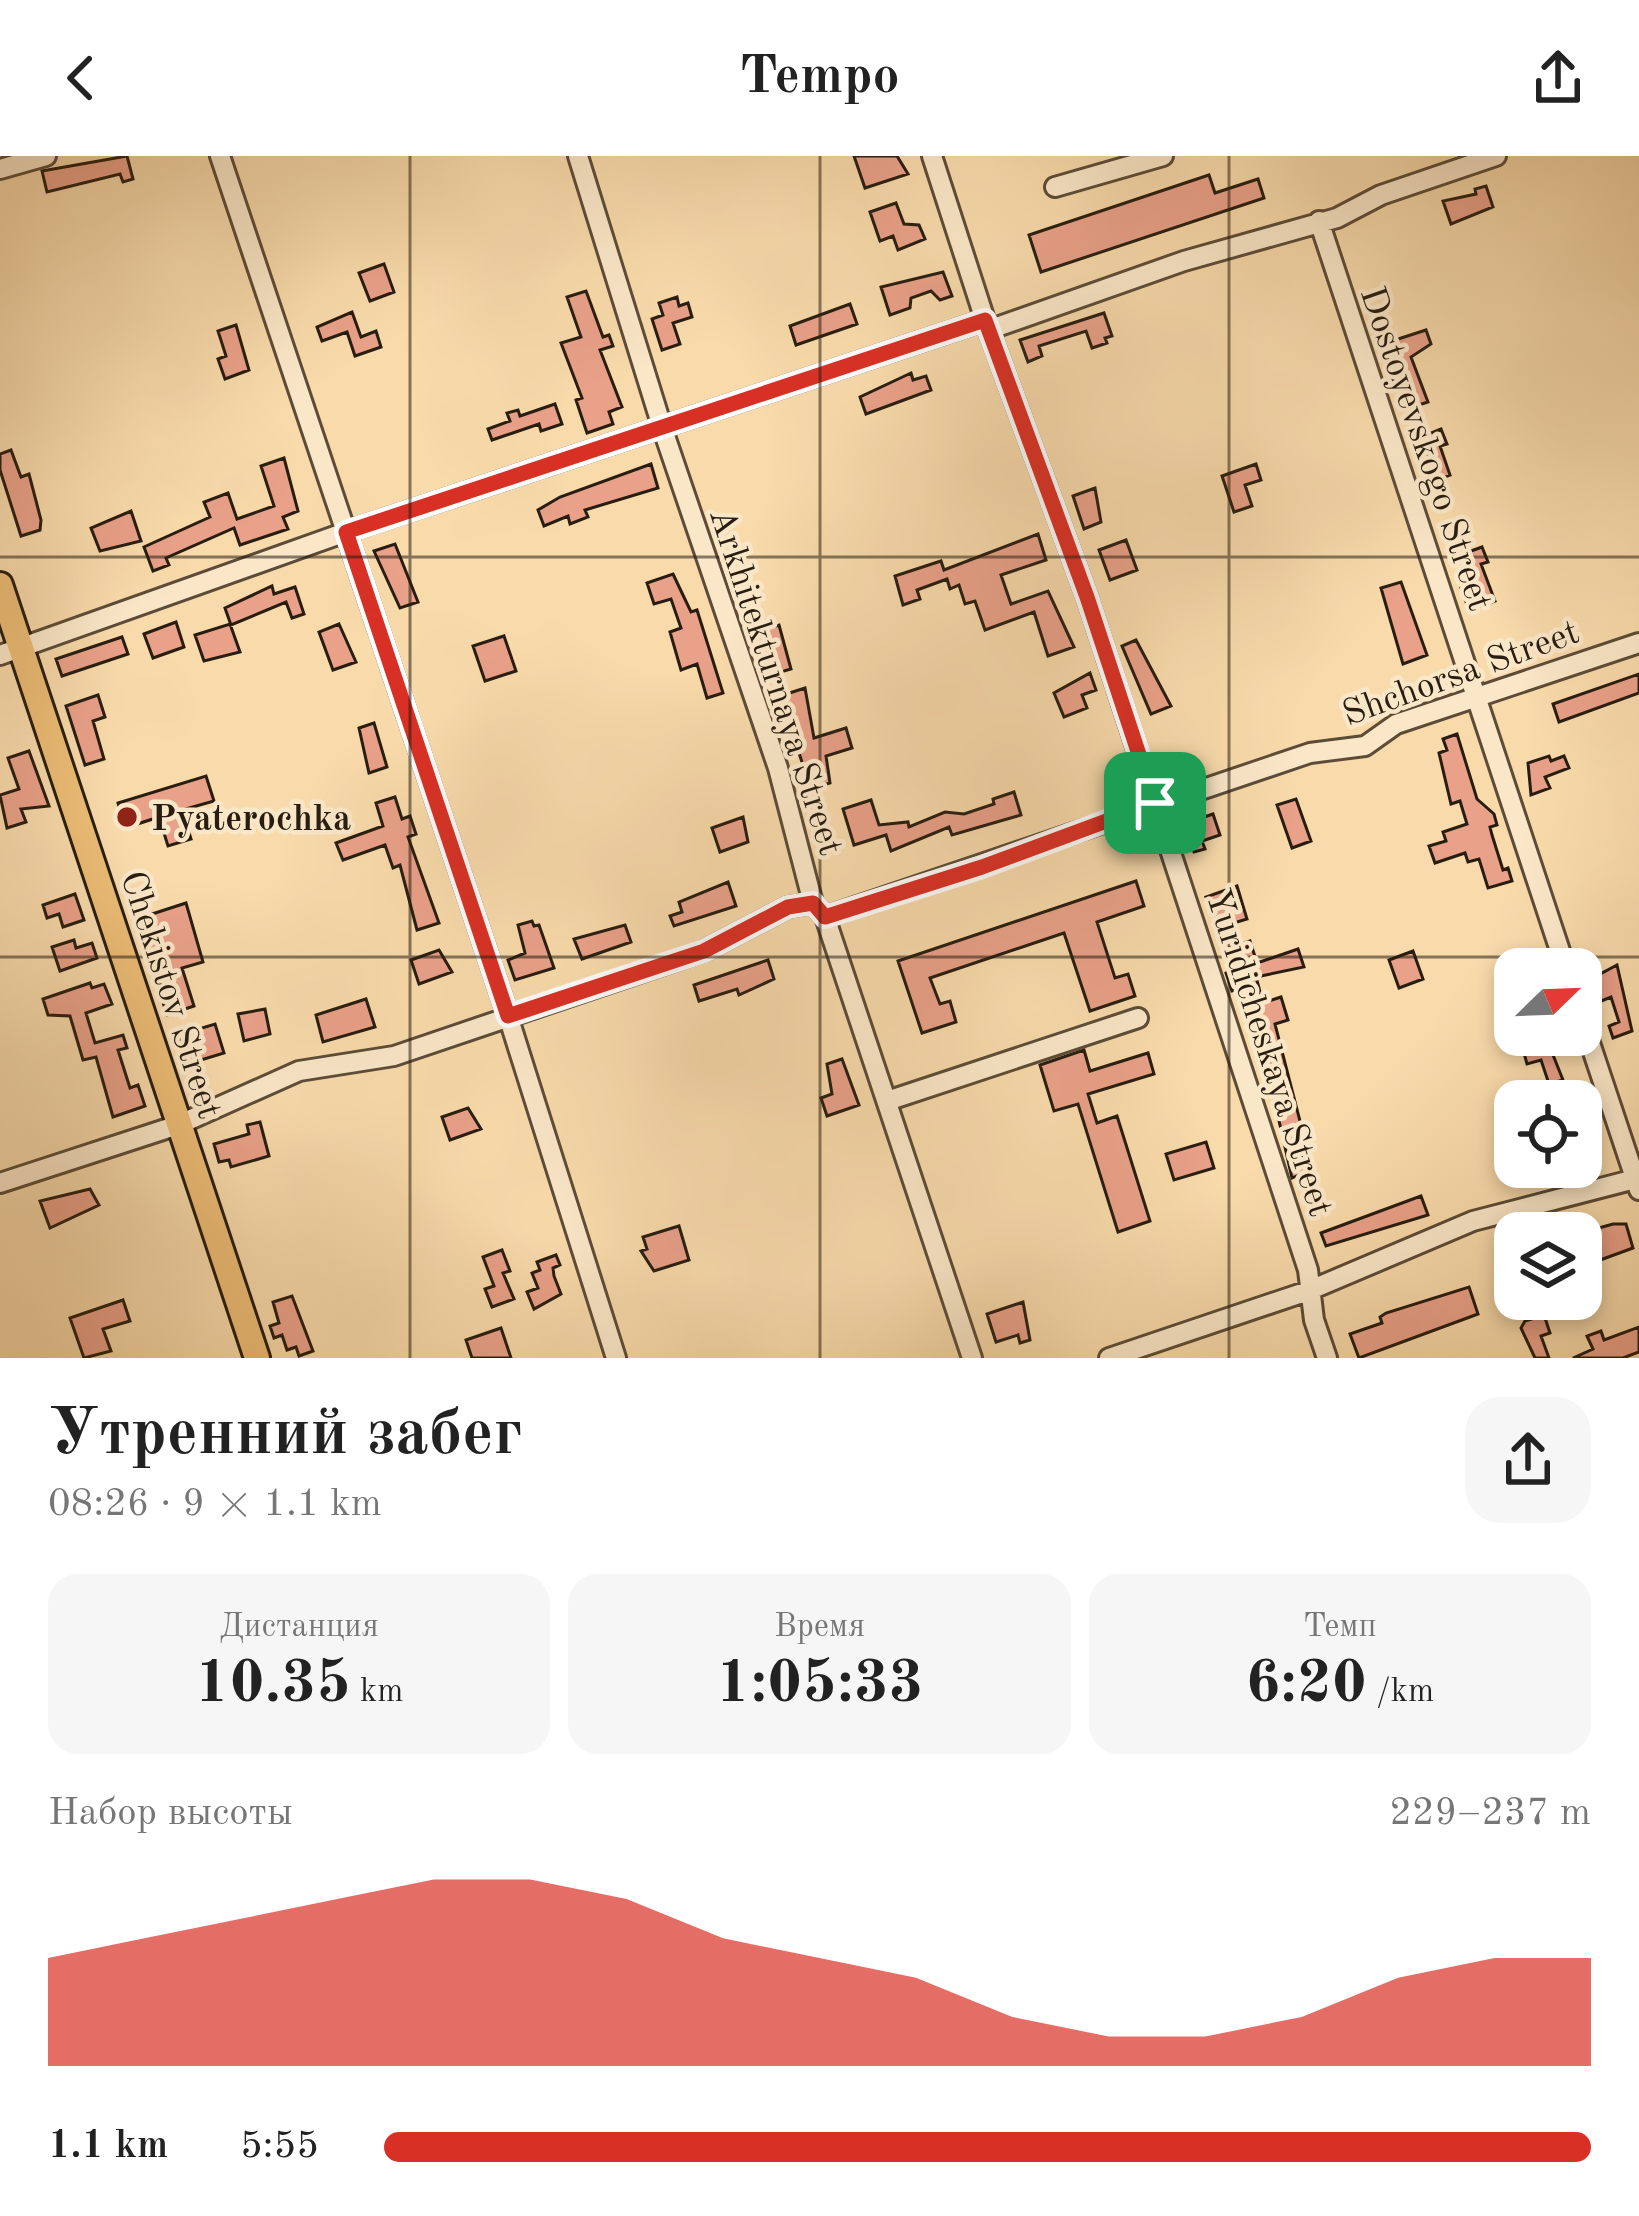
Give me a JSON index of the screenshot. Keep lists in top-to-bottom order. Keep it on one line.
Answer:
{"streets":{"main road":["Chekistov Street"],"street":["Dostoyevskogo Street","Shchorsa Street","Arkhitekturnaya Street","Yuridicheskaya Street"]},"crossings":[["Dostoyevskogo Street","Shchorsa Street"],["Shchorsa Street","Arkhitekturnaya Street"],["Shchorsa Street","Chekistov Street"],["Shchorsa Street","Yuridicheskaya Street"]],"places":["Pyaterochka"],"north":"top right","page":{"header":"Tempo","heading":["Утренний забег","08:26 · 9 × 1.1 km"],"stats":[["Дистанция","10.35 km"],["Время","1:05:33"],["Темп","6:20 /km"]],"chart":["Набор высоты","229–237 m"],"list":[{"name":"1.1 km","note":"5:55"}]}}
